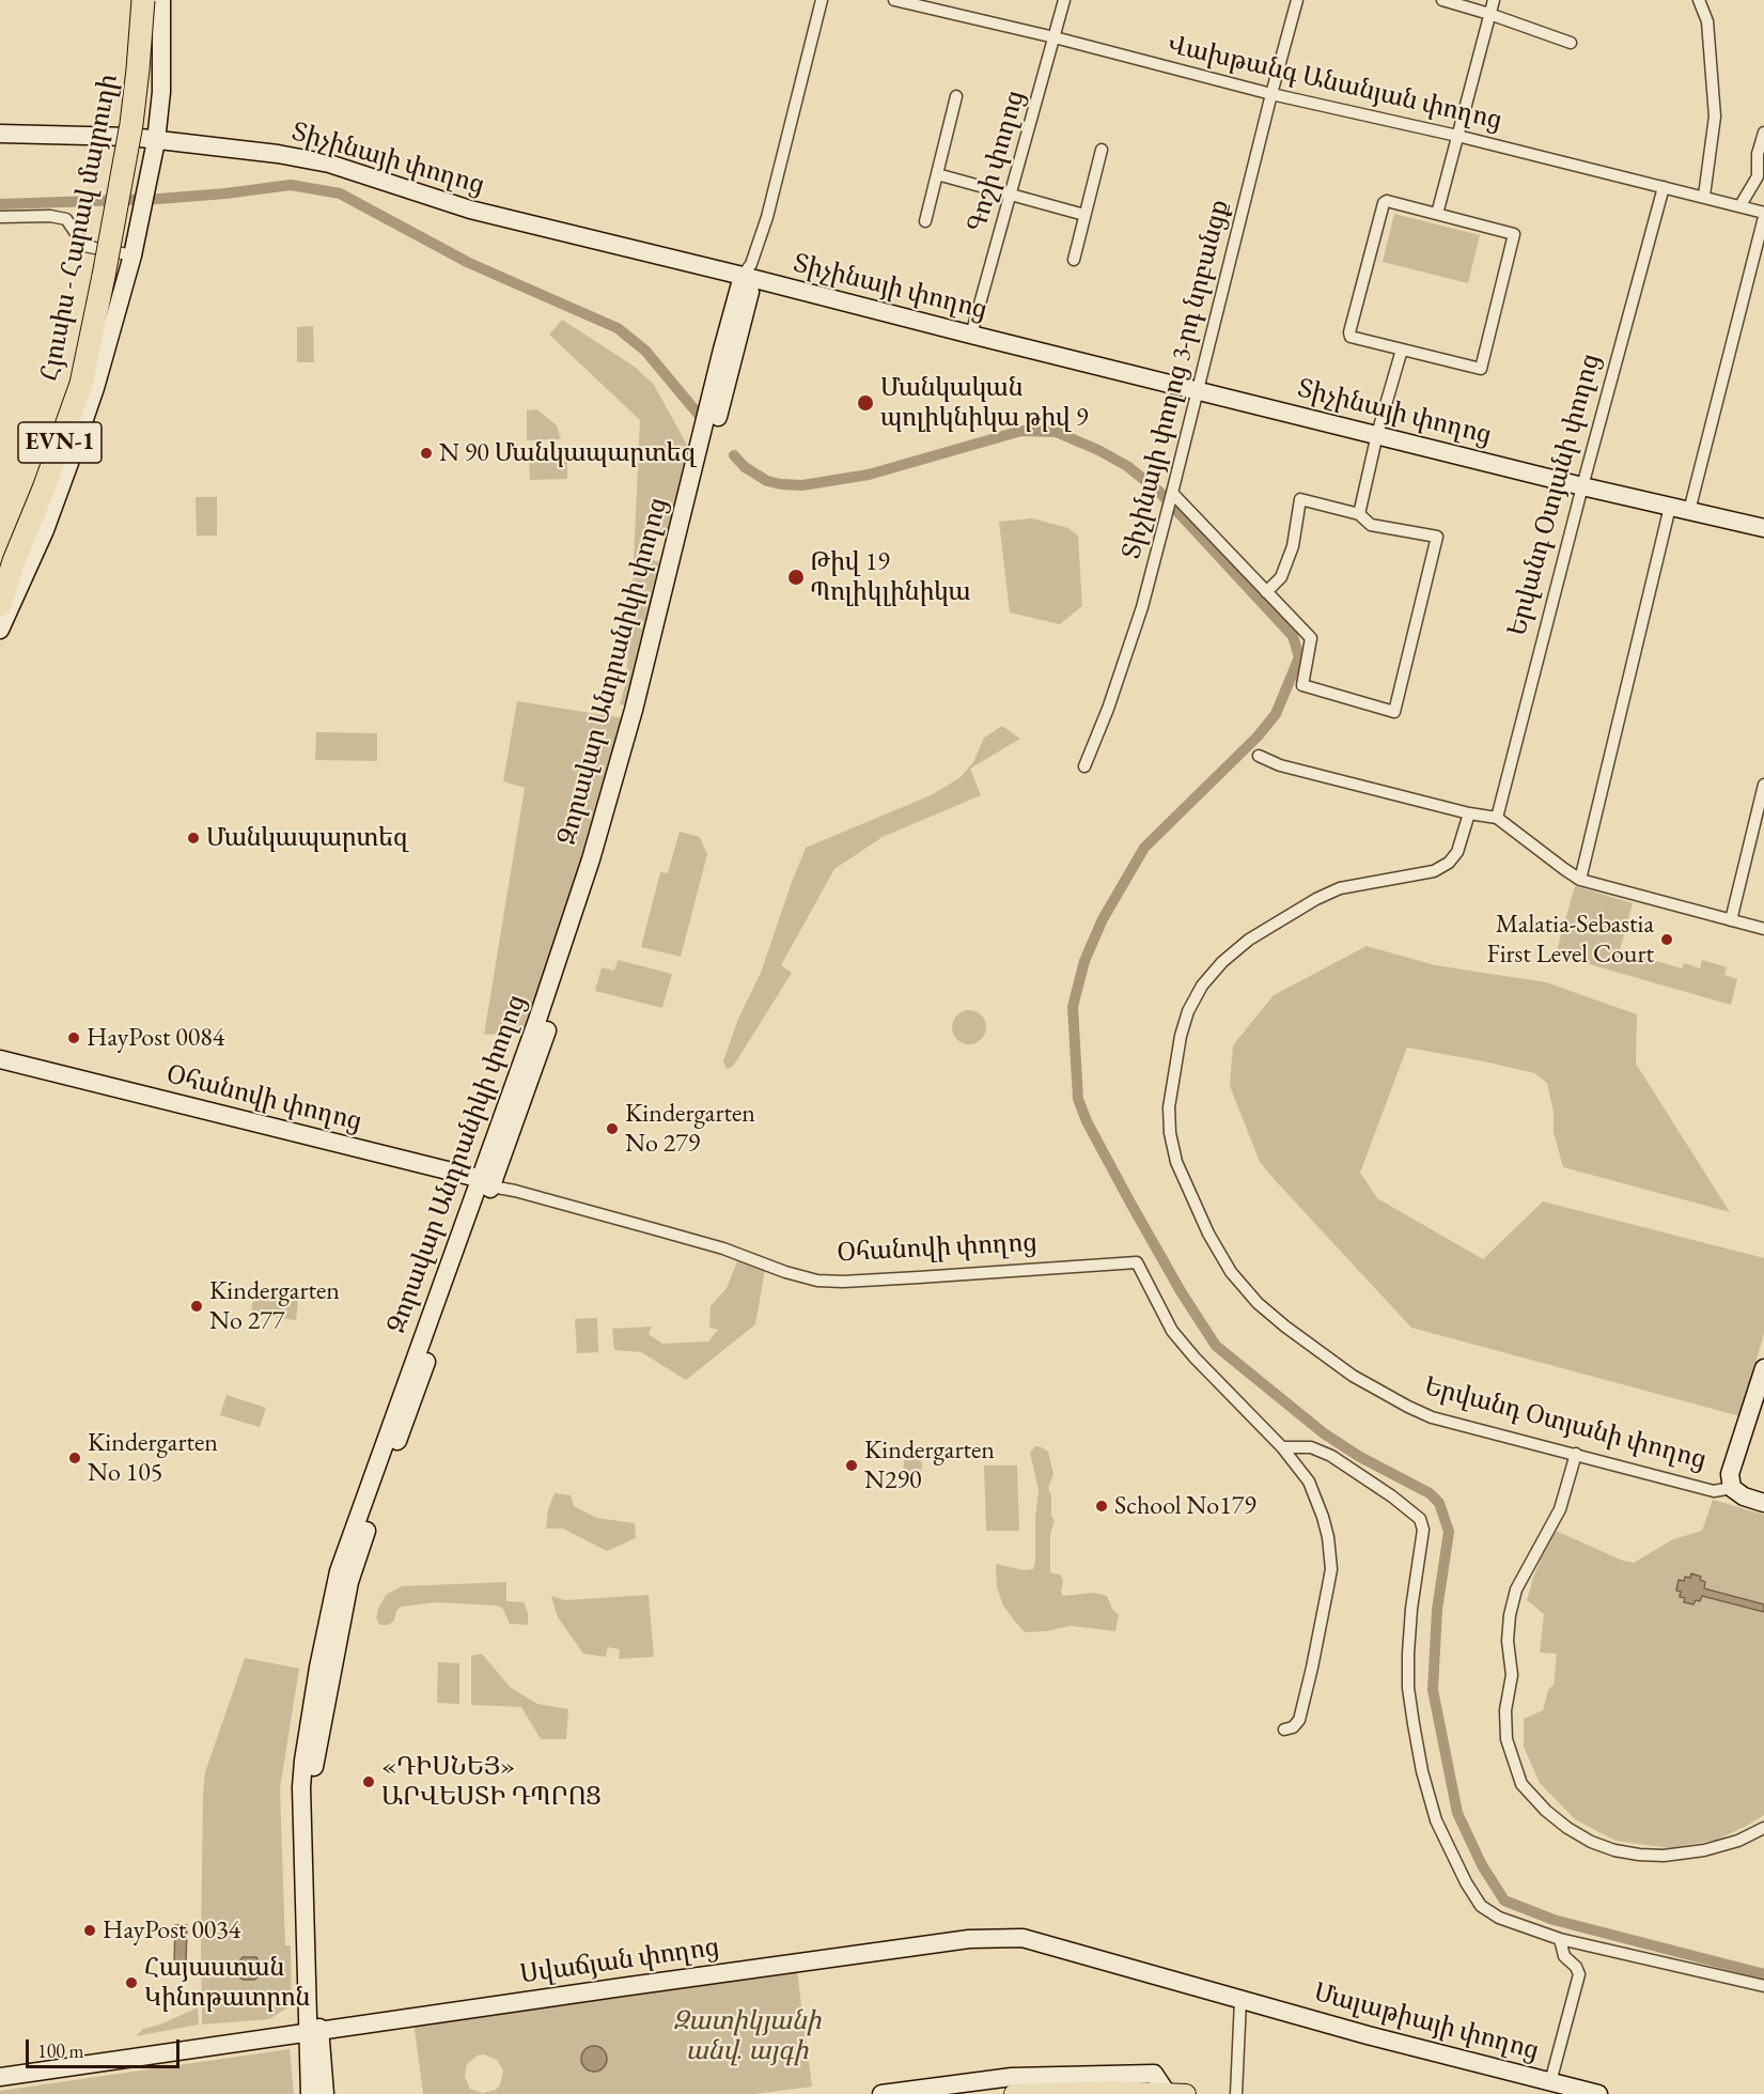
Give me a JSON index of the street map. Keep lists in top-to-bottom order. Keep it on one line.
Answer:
{"streets":{"highway":["Հյուսիս - Հարավ մայրուղի","EVN-1"],"main road":["Տիչինայի փողոց","Երվանդ Օտյանի փողոց","Զորավար Անդրանիկի փողոց","Օհանովի փողոց","Սվաճյան փողոց","Մալաթիայի փողոց"],"street":["Վախթանգ Անանյան փողոց","Գոշի փողոց","Տիչինայի փողոց 3-րդ նրբանցք"]},"crossings":[["Վախթանգ Անանյան փողոց","Գոշի փողոց"],["Վախթանգ Անանյան փողոց","Տիչինայի փողոց 3-րդ նրբանցք"],["Վախթանգ Անանյան փողոց","Երվանդ Օտյանի փողոց"],["Տիչինայի փողոց","Գոշի փողոց"],["Տիչինայի փողոց","Տիչինայի փողոց 3-րդ նրբանցք"],["Տիչինայի փողոց","Երվանդ Օտյանի փողոց"],["Տիչինայի փողոց","Զորավար Անդրանիկի փողոց"],["Զորավար Անդրանիկի փողոց","Օհանովի փողոց"],["Զորավար Անդրանիկի փողոց","Սվաճյան փողոց"],["Սվաճյան փողոց","Մալաթիայի փողոց"]],"parks":["Զատիկյանի անվ. այգի"],"places":["Մանկական պոլիկնիկա թիվ 9","N 90 Մանկապարտեզ","Թիվ 19 Պոլիկլինիկա","Մանկապարտեզ","Malatia-Sebastia First Level Court","HayPost 0084","Kindergarten No 279","Kindergarten No 277","Kindergarten No 105","Kindergarten N290","School No179","«ԴԻՍՆԵՅ» ԱՐՎԵՍՏԻ ԴՊՐՈՑ","HayPost 0034","Հայաստան Կինոթատրոն"],"scale_bar":"100 m"}
